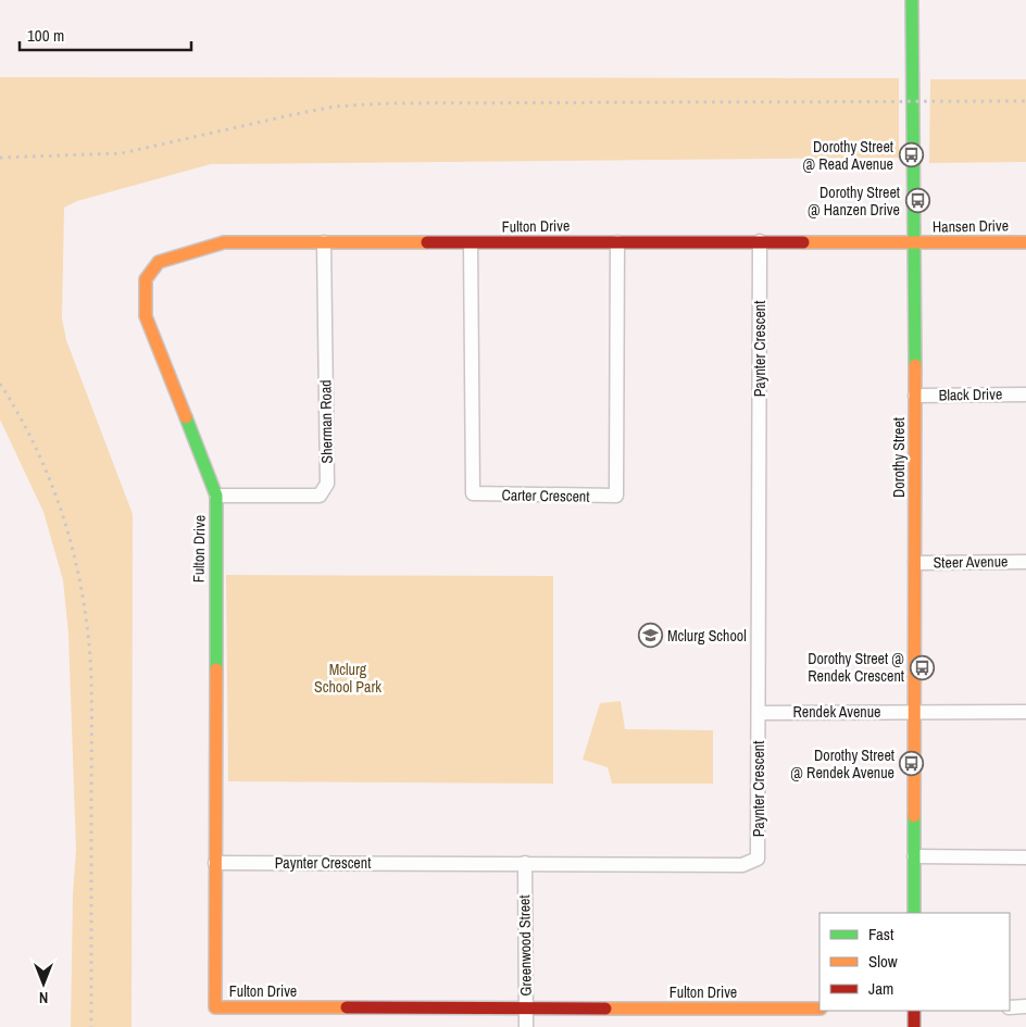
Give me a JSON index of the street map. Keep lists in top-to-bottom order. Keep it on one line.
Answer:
{"streets":{"street":["Fulton Drive","Hansen Drive","Paynter Crescent","Black Drive","Sherman Road","Dorothy Street","Carter Crescent","Steer Avenue","Rendek Avenue","Greenwood Street"]},"crossings":[["Fulton Drive","Hansen Drive"],["Fulton Drive","Paynter Crescent"],["Fulton Drive","Sherman Road"],["Fulton Drive","Dorothy Street"],["Fulton Drive","Carter Crescent"],["Fulton Drive","Greenwood Street"],["Hansen Drive","Dorothy Street"],["Paynter Crescent","Rendek Avenue"],["Paynter Crescent","Greenwood Street"],["Black Drive","Dorothy Street"],["Dorothy Street","Steer Avenue"],["Dorothy Street","Rendek Avenue"]],"parks":["Mclurg School Park"],"places":{"bus stop":["Dorothy Street @ Read Avenue","Dorothy Street @ Hanzen Drive","Dorothy Street @ Rendek Crescent","Dorothy Street @ Rendek Avenue"],"school or university":["Mclurg School"]},"legend":["Fast","Slow","Jam"],"scale_bar":"100 m","north":"bottom"}
